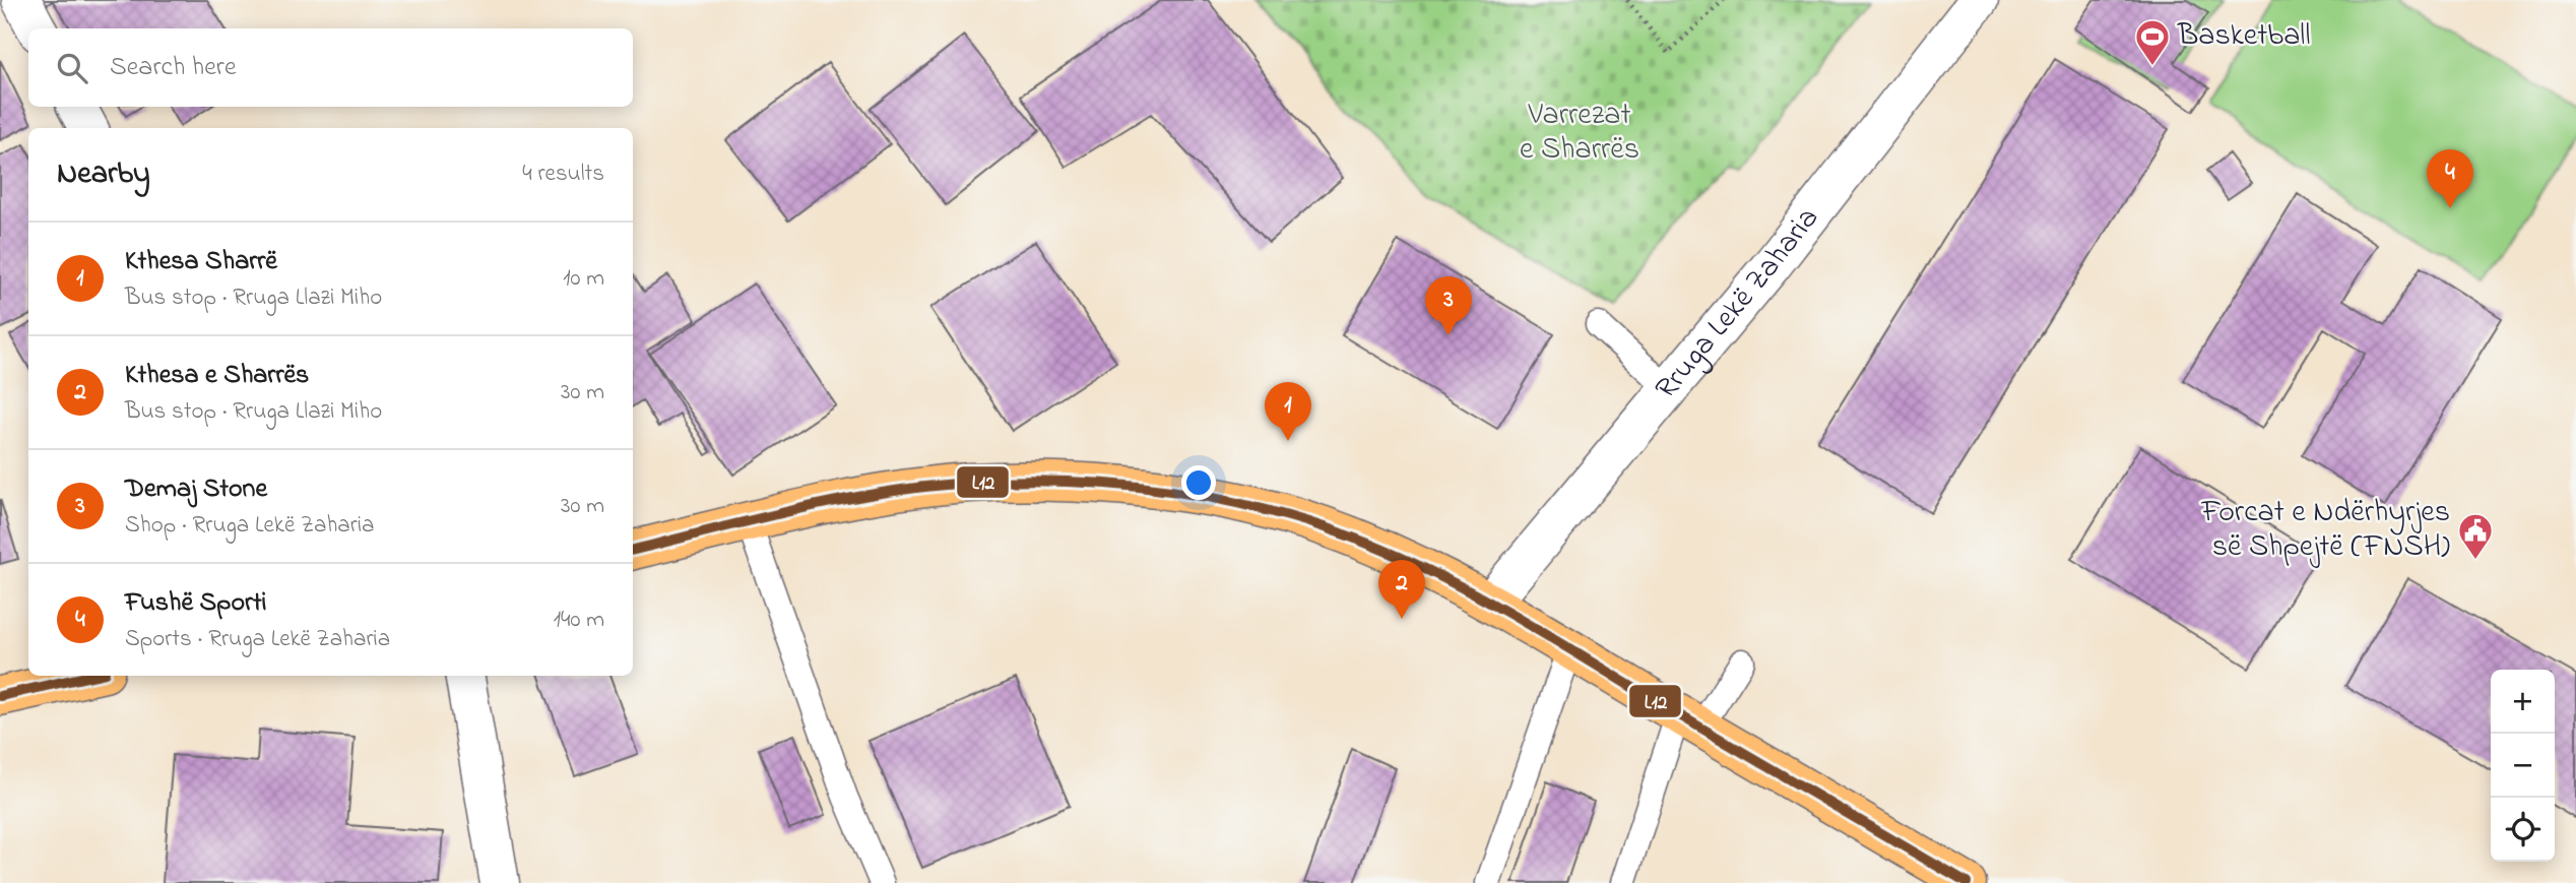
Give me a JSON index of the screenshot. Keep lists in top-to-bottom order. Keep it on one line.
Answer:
{"streets":{"street":["Rruga Lekë Zaharia"]},"parks":["Varrezat e Sharrës"],"places":{"sports":["Basketball"],"public building":["Forcat e Ndërhyrjes së Shpejtë (FNSH)"]},"lines":["transit line L12"],"page":{"search":"Search here","heading":["Nearby","4 results"],"pins":["4","3","1","2"],"list":[{"mark":"1","name":"Kthesa Sharrë","note":"Bus stop · Rruga Llazi Miho","value":"10 m"},{"mark":"2","name":"Kthesa e Sharrës","note":"Bus stop · Rruga Llazi Miho","value":"30 m"},{"mark":"3","name":"Demaj Stone","note":"Shop · Rruga Lekë Zaharia","value":"30 m"},{"mark":"4","name":"Fushë Sporti","note":"Sports · Rruga Lekë Zaharia","value":"140 m"}],"map_buttons":["+","−"]}}
